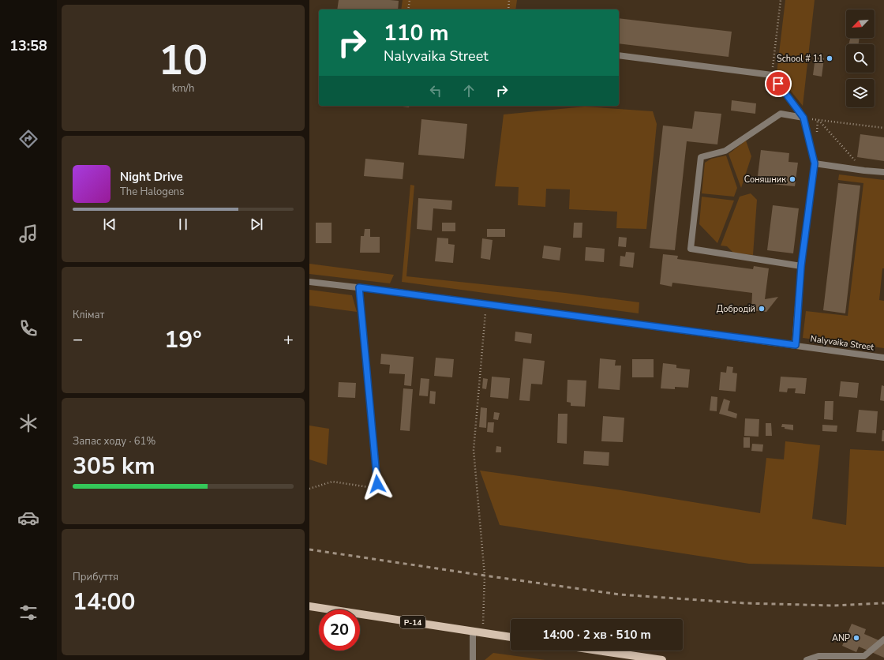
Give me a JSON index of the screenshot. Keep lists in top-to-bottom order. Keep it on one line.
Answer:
{"streets":{"main road":["Р-14"],"street":["Nalyvaika Street"]},"places":["School # 11","Соняшник","Добродій","ANP"],"north":"bottom left","page":{"tabs":"13:58","tile":[["10","km/h"],"Клімат",["Запас ходу · 61%","305 km"],["Прибуття","14:00"]],"turn":["110 m","Nalyvaika Street"],"song":["Night Drive","The Halogens"],"heat":["−","19°","+"],"limit":"20","trip":"14:00 · 2 хв · 510 m"}}
